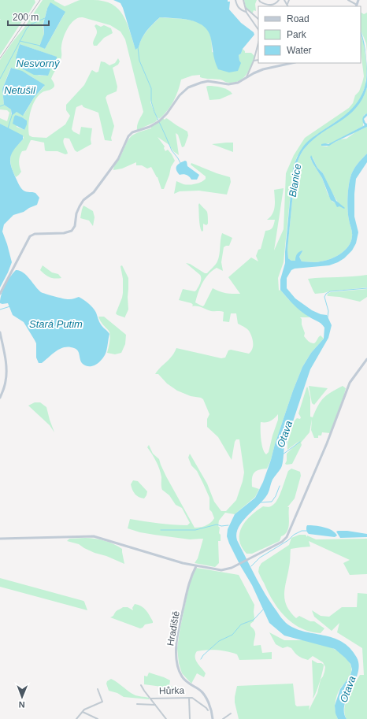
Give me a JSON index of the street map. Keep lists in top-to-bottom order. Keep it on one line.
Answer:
{"streets":{"street":["Hradiště","Hůrka"]},"water":["Nesvorný","Netušil","Blanice","Stará Putim","Otava"],"legend":["Road","Park","Water"],"scale_bar":"200 m","north":"bottom"}
